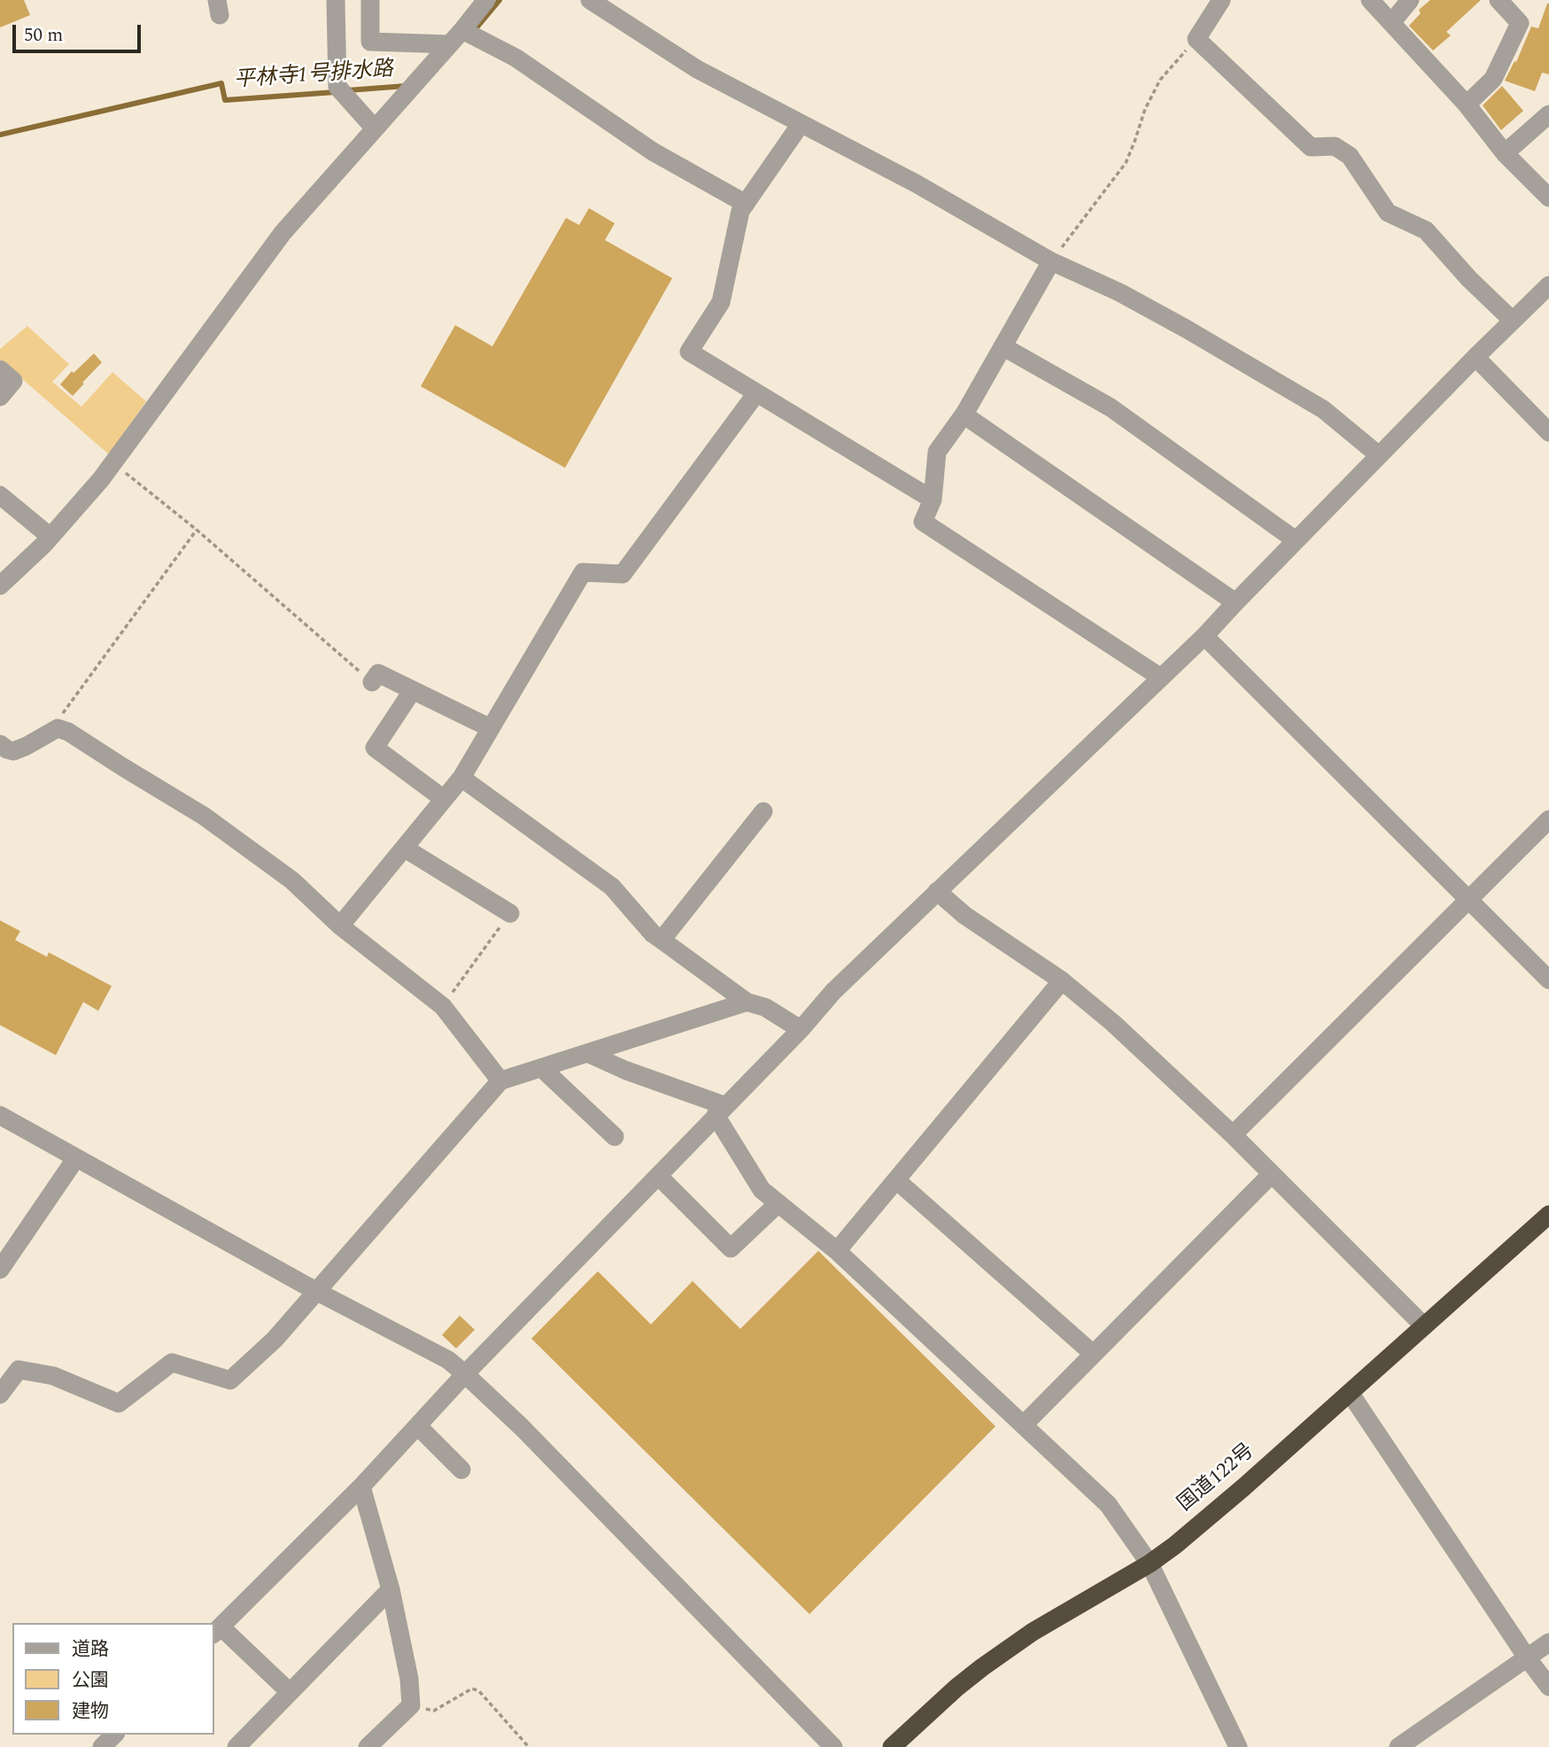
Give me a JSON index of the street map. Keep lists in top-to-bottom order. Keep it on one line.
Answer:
{"streets":{"highway":["国道122号"]},"water":["平林寺1号排水路"],"legend":["道路","公園","建物"],"scale_bar":"50 m"}
